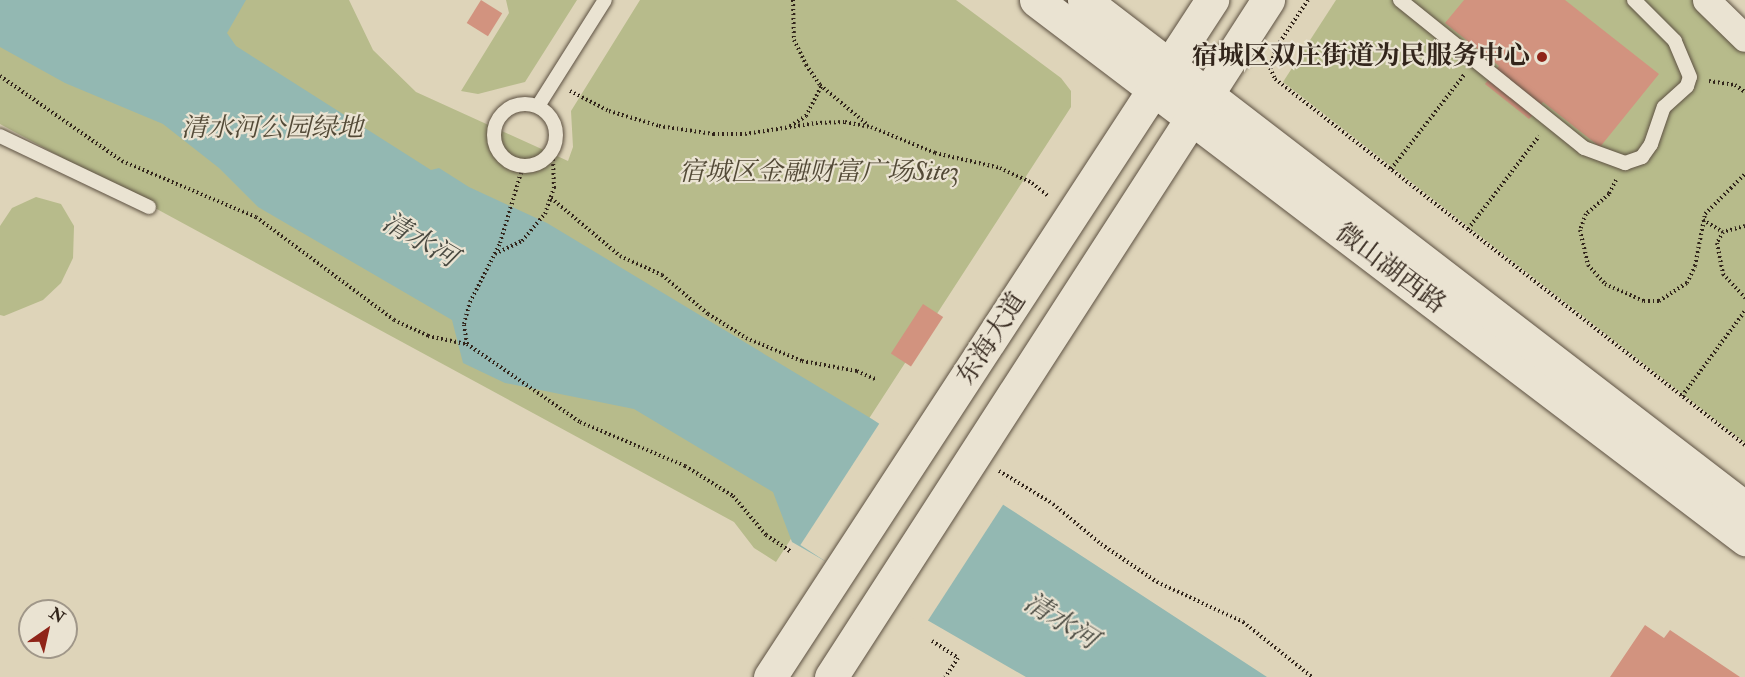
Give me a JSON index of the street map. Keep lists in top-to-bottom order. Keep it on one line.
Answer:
{"streets":{"street":["微山湖西路","东海大道"]},"crossings":[["微山湖西路","东海大道"]],"water":["清水河"],"parks":["清水河公园绿地","宿城区金融财富广场Site3"],"places":["宿城区双庄街道为民服务中心"],"north":"top right"}
